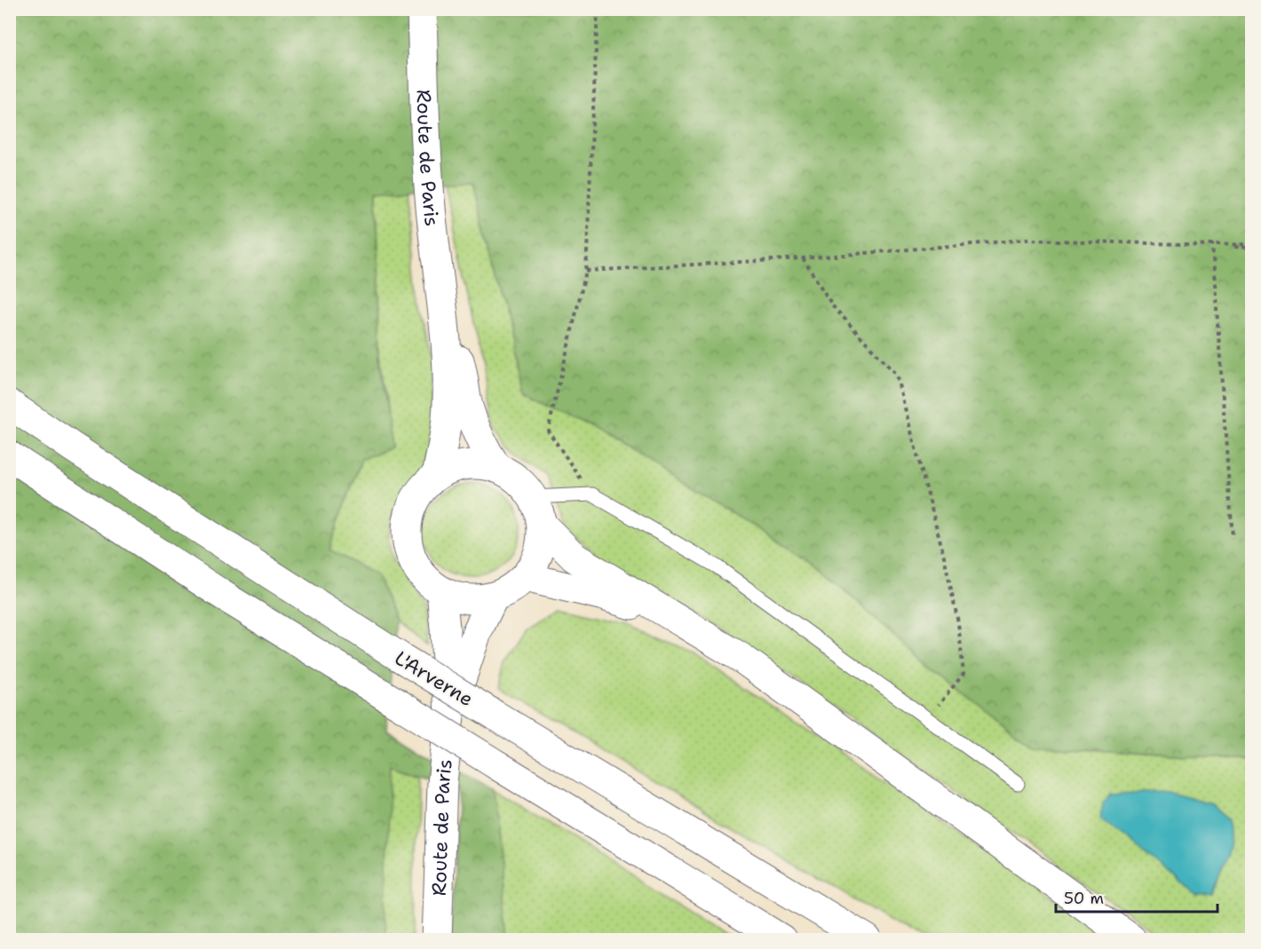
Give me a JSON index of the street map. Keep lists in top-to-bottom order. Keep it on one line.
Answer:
{"streets":{"main road":["Route de Paris","L'Arverne"]},"scale_bar":"50 m"}
